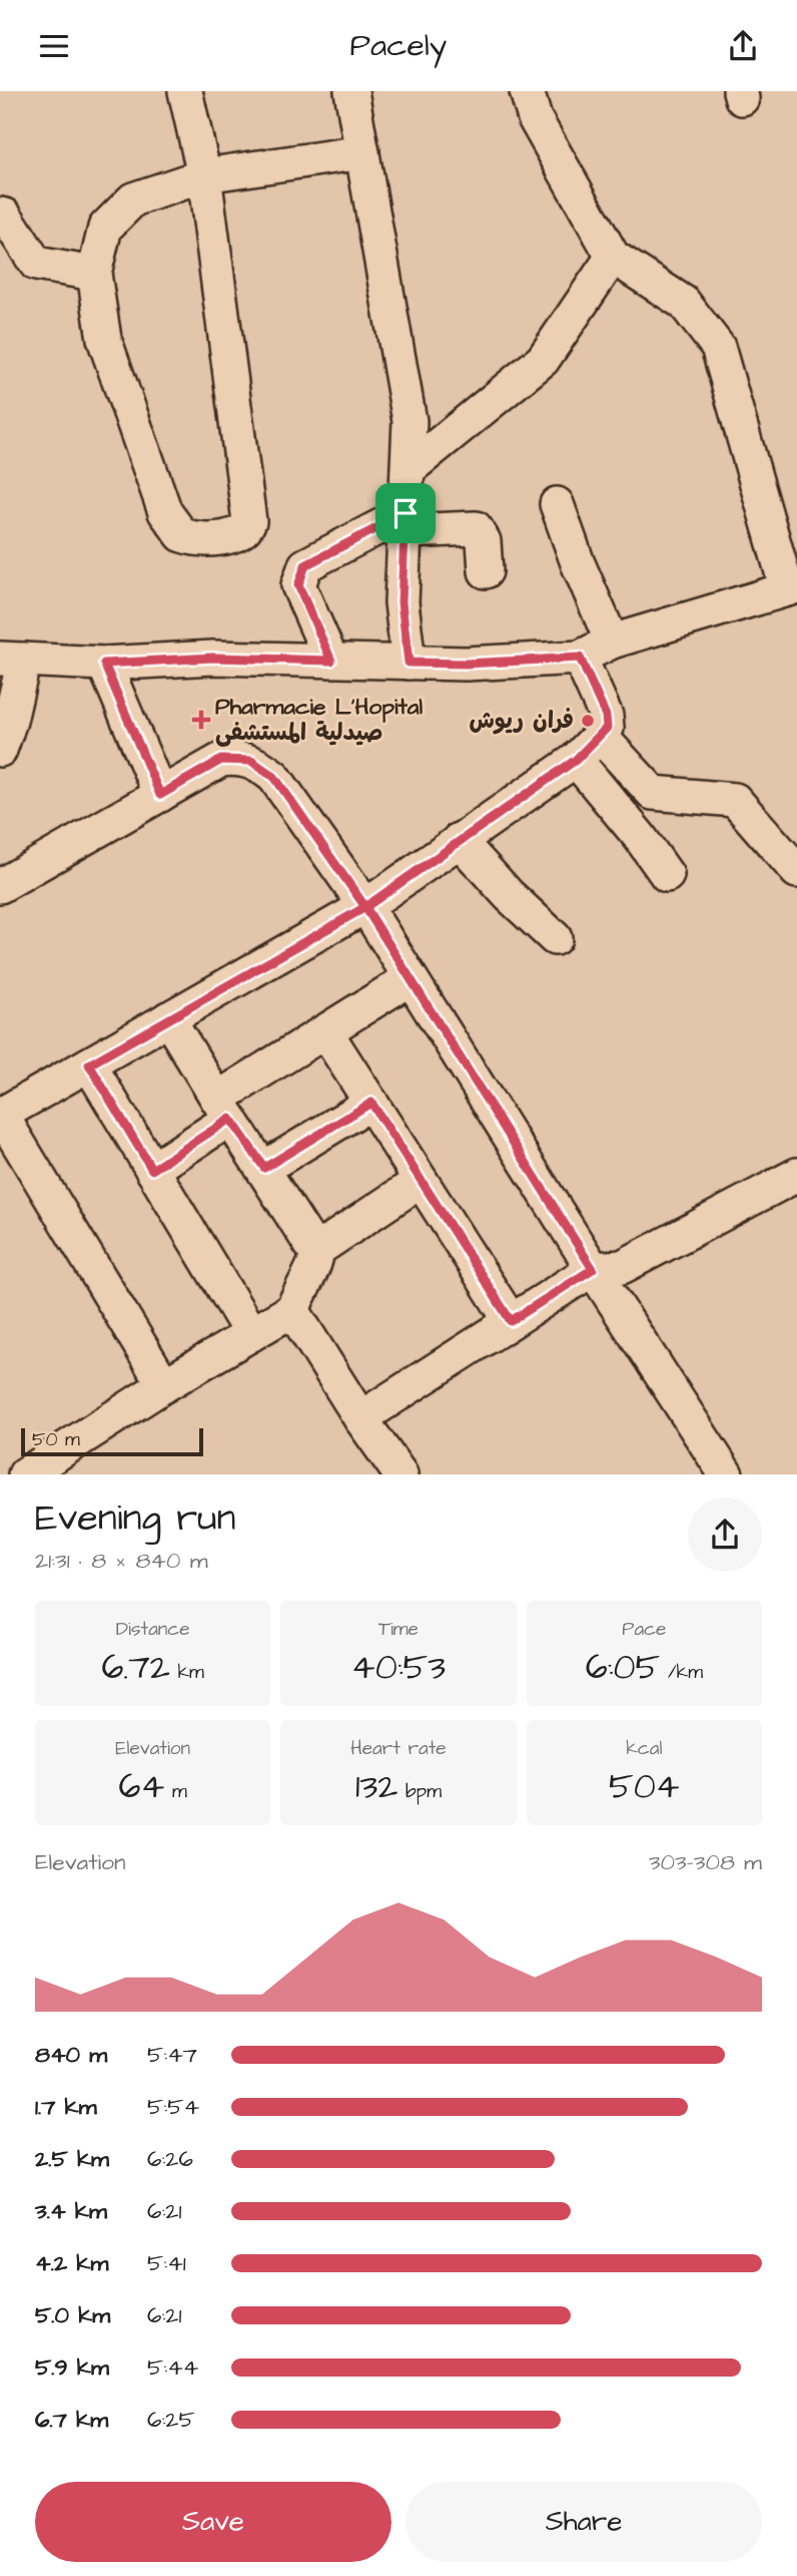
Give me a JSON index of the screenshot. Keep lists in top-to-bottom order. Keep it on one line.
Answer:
{"places":{"health":["Pharmacie L'Hopital صيدلية المستشفى"],"other":["فران ريوش"]},"scale_bar":"50 m","page":{"header":"Pacely","scale":"50 m","heading":["Evening run","21:31 · 8 × 840 m"],"stats":[["Distance","6.72 km"],["Time","40:53"],["Pace","6:05 /km"],["Elevation","64 m"],["Heart rate","132 bpm"],["kcal","504"]],"chart":["Elevation","303–308 m"],"list":[{"name":"840 m","note":"5:47"},{"name":"1.7 km","note":"5:54"},{"name":"2.5 km","note":"6:26"},{"name":"3.4 km","note":"6:21"},{"name":"4.2 km","note":"5:41"},{"name":"5.0 km","note":"6:21"},{"name":"5.9 km","note":"5:44"},{"name":"6.7 km","note":"6:25"}],"buttons":["Save","Share"]}}
